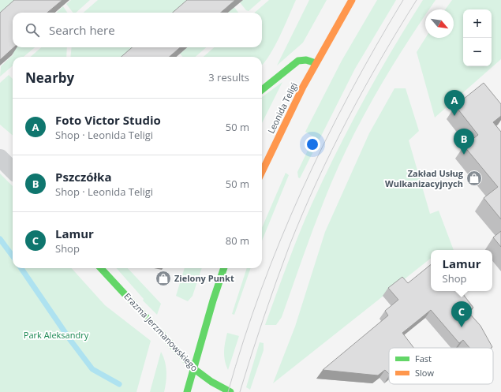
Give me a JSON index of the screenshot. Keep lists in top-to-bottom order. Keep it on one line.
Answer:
{"streets":{"street":["Leonida Teligi","Erazma Jerzmanowskiego"]},"parks":["Park Aleksandry"],"places":{"shop":["Zakład Usług Wulkanizacyjnych","Zielony Punkt"]},"legend":["Fast","Slow"],"north":"bottom right","page":{"map_buttons":["+","−"],"search":"Search here","heading":["Nearby","3 results"],"pins":["A","B","C"],"list":[{"mark":"A","name":"Foto Victor Studio","note":"Shop · Leonida Teligi","value":"50 m"},{"mark":"B","name":"Pszczółka","note":"Shop · Leonida Teligi","value":"50 m"},{"mark":"C","name":"Lamur","note":"Shop","value":"80 m"}],"popup":["Lamur","Shop"]}}
